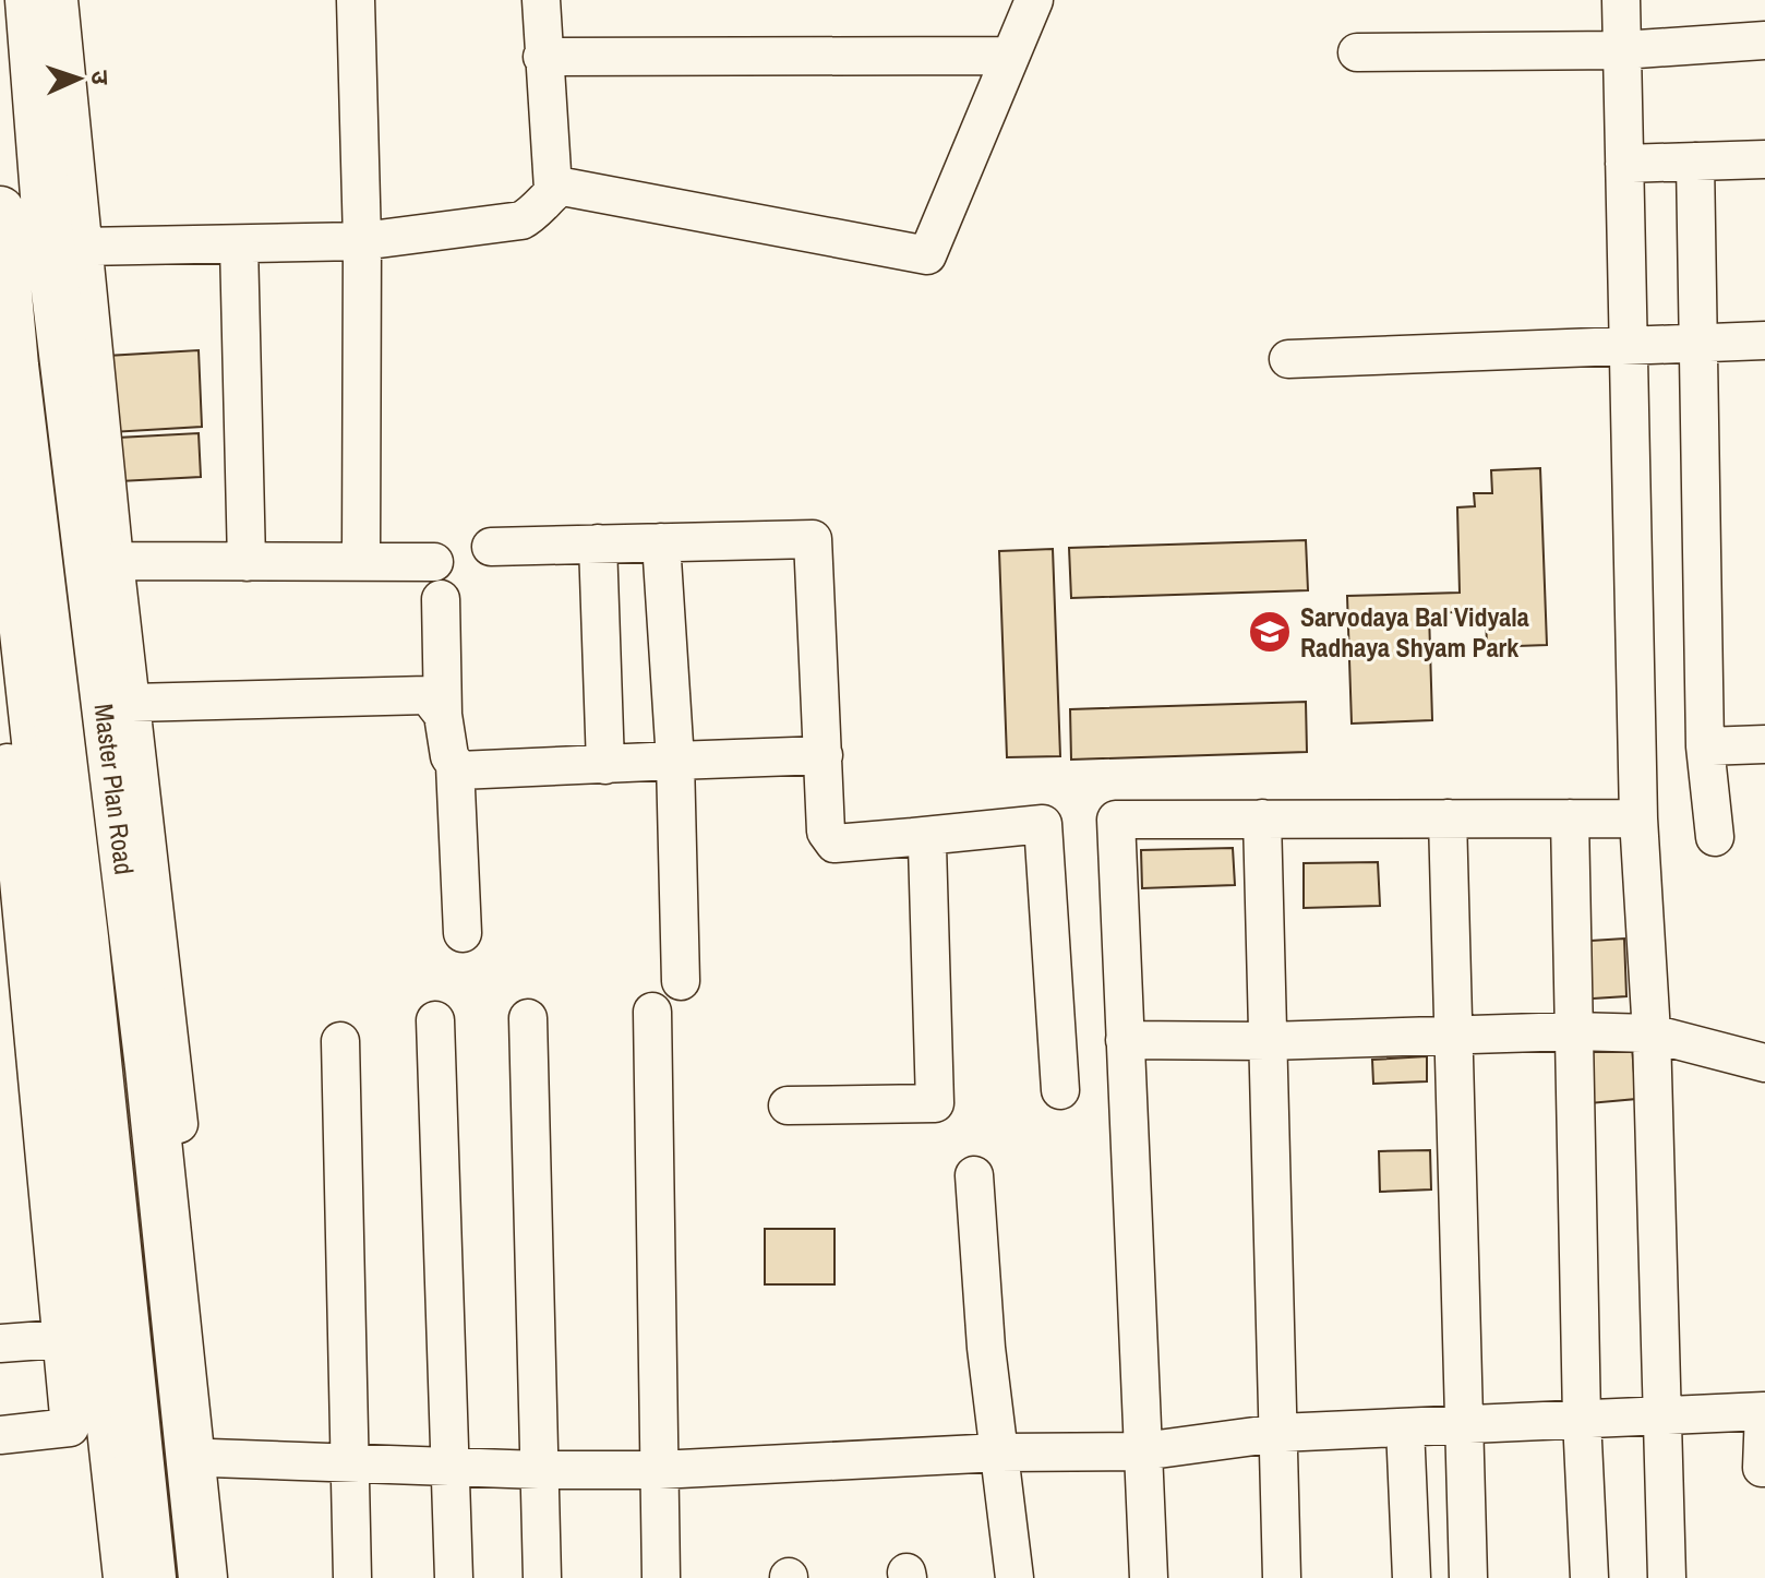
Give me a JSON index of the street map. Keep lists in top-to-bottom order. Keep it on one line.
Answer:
{"streets":{"main road":["Master Plan Road"]},"places":{"school or university":["Sarvodaya Bal Vidyala Radhaya Shyam Park"]},"north":"right"}
